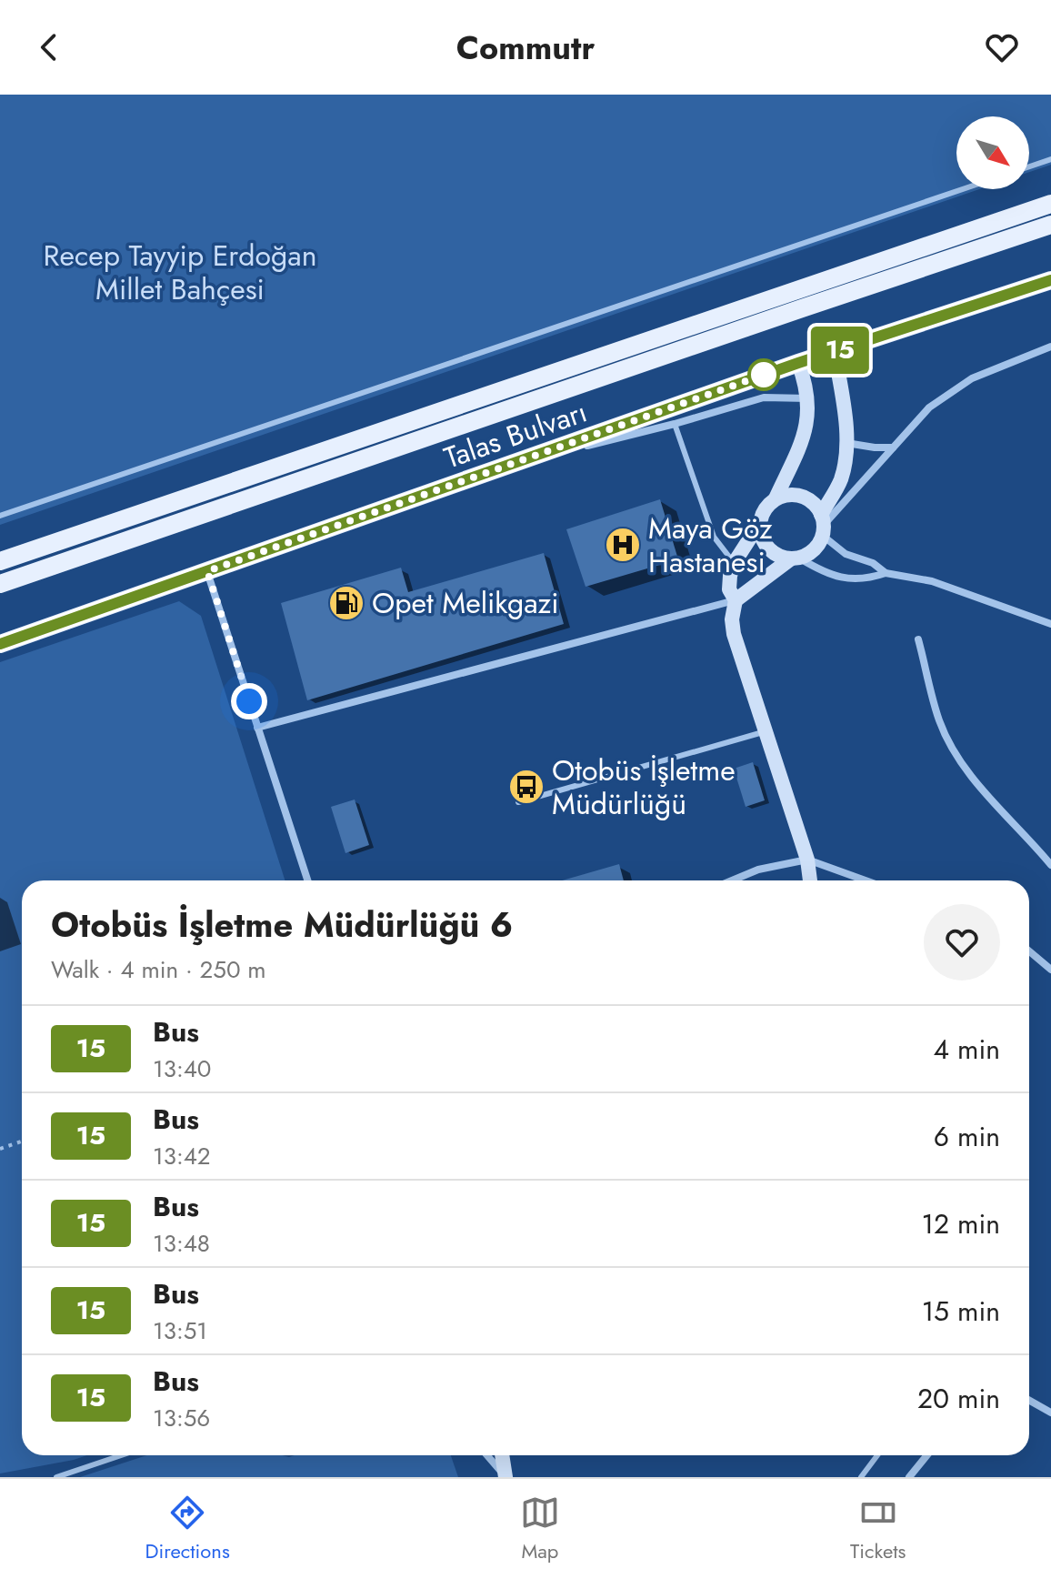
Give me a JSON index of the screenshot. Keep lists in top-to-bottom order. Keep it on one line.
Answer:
{"streets":{"main road":["Talas Bulvarı"]},"parks":["Recep Tayyip Erdoğan Millet Bahçesi"],"places":{"hospital":["Maya Göz Hastanesi"],"fuel station":["Opet Melikgazi"],"bus stop":["Otobüs İşletme Müdürlüğü"]},"lines":["bus line 15"],"north":"bottom right","page":{"header":"Commutr","on_map":"15","heading":["Otobüs İşletme Müdürlüğü 6","Walk · 4 min · 250 m"],"list":[{"mark":"15","name":"Bus","note":"13:40","value":"4 min"},{"mark":"15","name":"Bus","note":"13:42","value":"6 min"},{"mark":"15","name":"Bus","note":"13:48","value":"12 min"},{"mark":"15","name":"Bus","note":"13:51","value":"15 min"},{"mark":"15","name":"Bus","note":"13:56","value":"20 min"}],"tabs":["Directions","Map","Tickets"]}}
